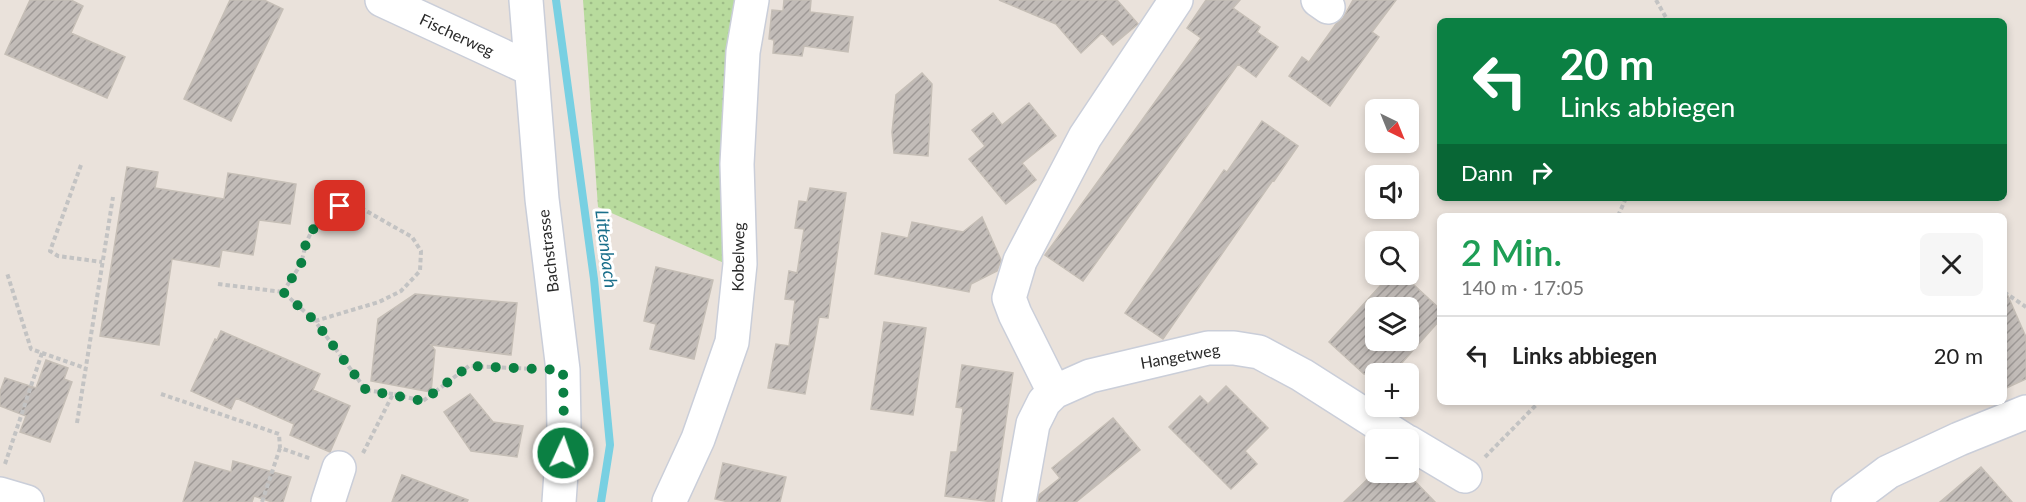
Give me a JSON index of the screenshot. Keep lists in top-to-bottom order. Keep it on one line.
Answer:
{"streets":{"street":["Fischerweg","Bachstrasse","Kobelweg","Hangetweg"]},"crossings":[["Fischerweg","Bachstrasse"]],"water":["Littenbach"],"north":"bottom right","page":{"turn":["20 m","Links abbiegen"],"map_buttons":["+","−"],"then":"Dann","heading":["2 Min.","140 m · 17:05"],"list":[{"name":"Links abbiegen","value":"20 m"}]}}
